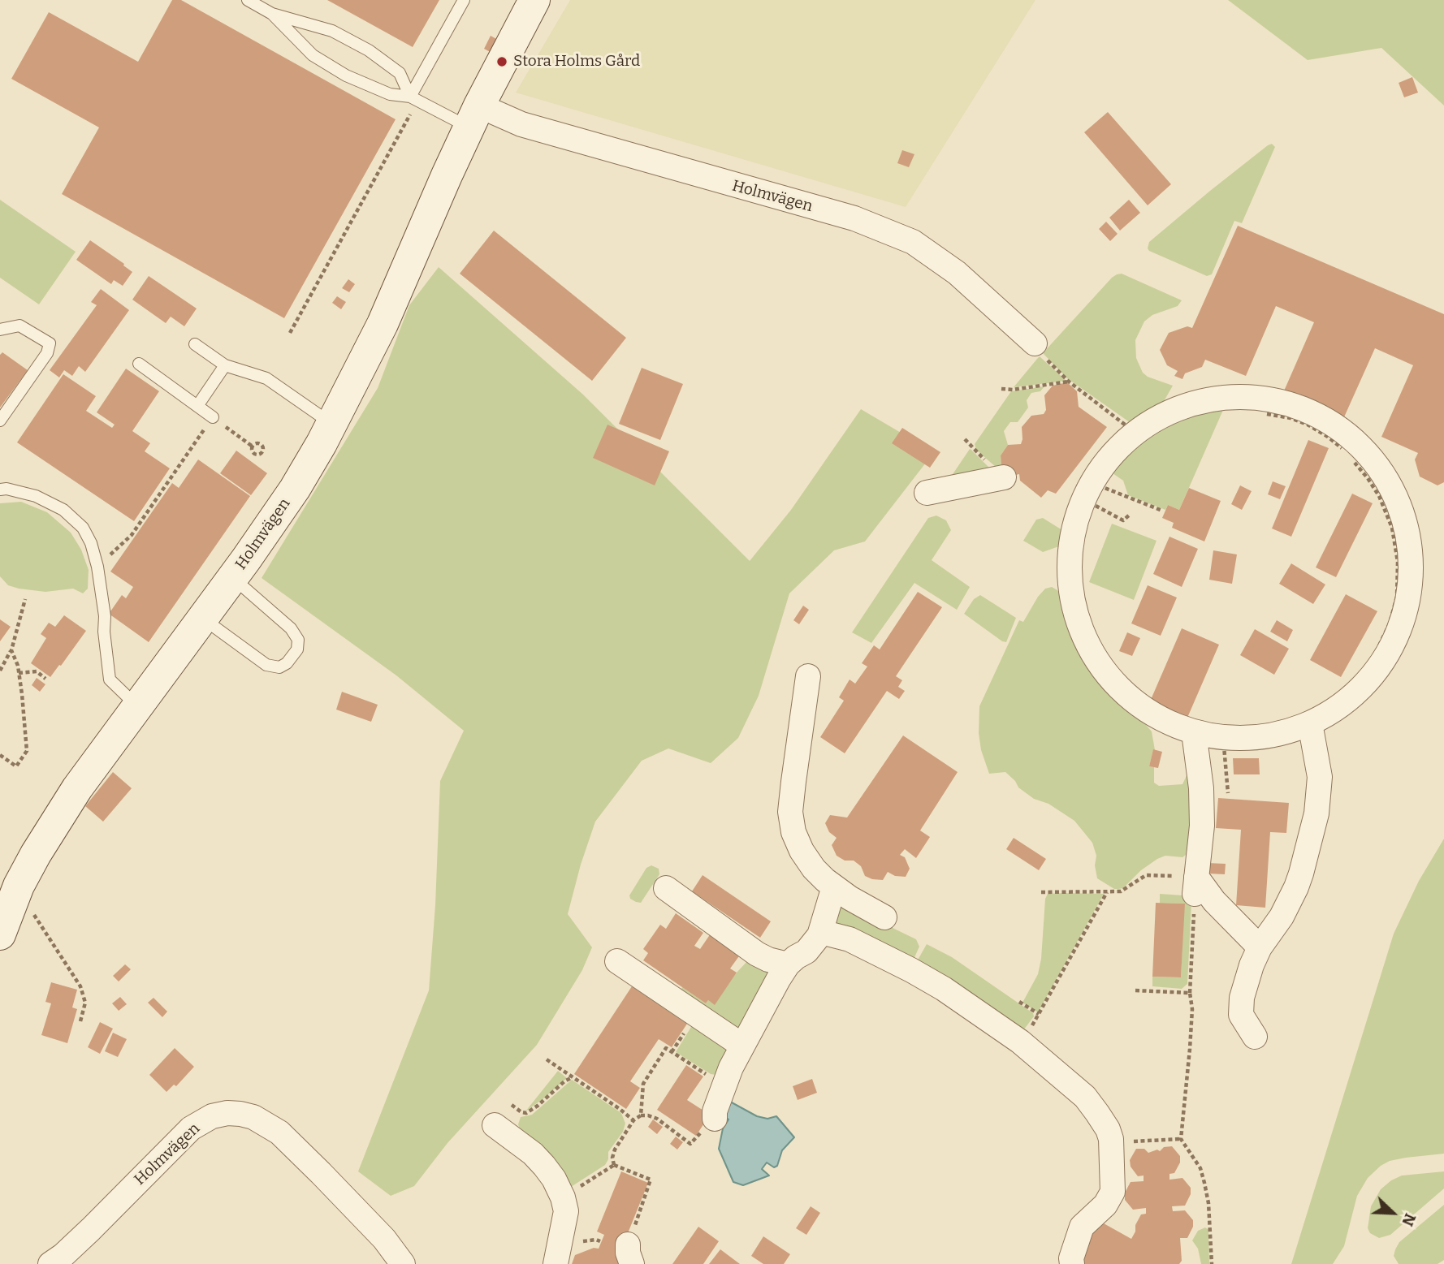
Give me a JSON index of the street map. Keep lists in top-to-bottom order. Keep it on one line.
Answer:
{"streets":{"street":["Holmvägen"]},"places":["Stora Holms Gård"],"north":"bottom right"}
